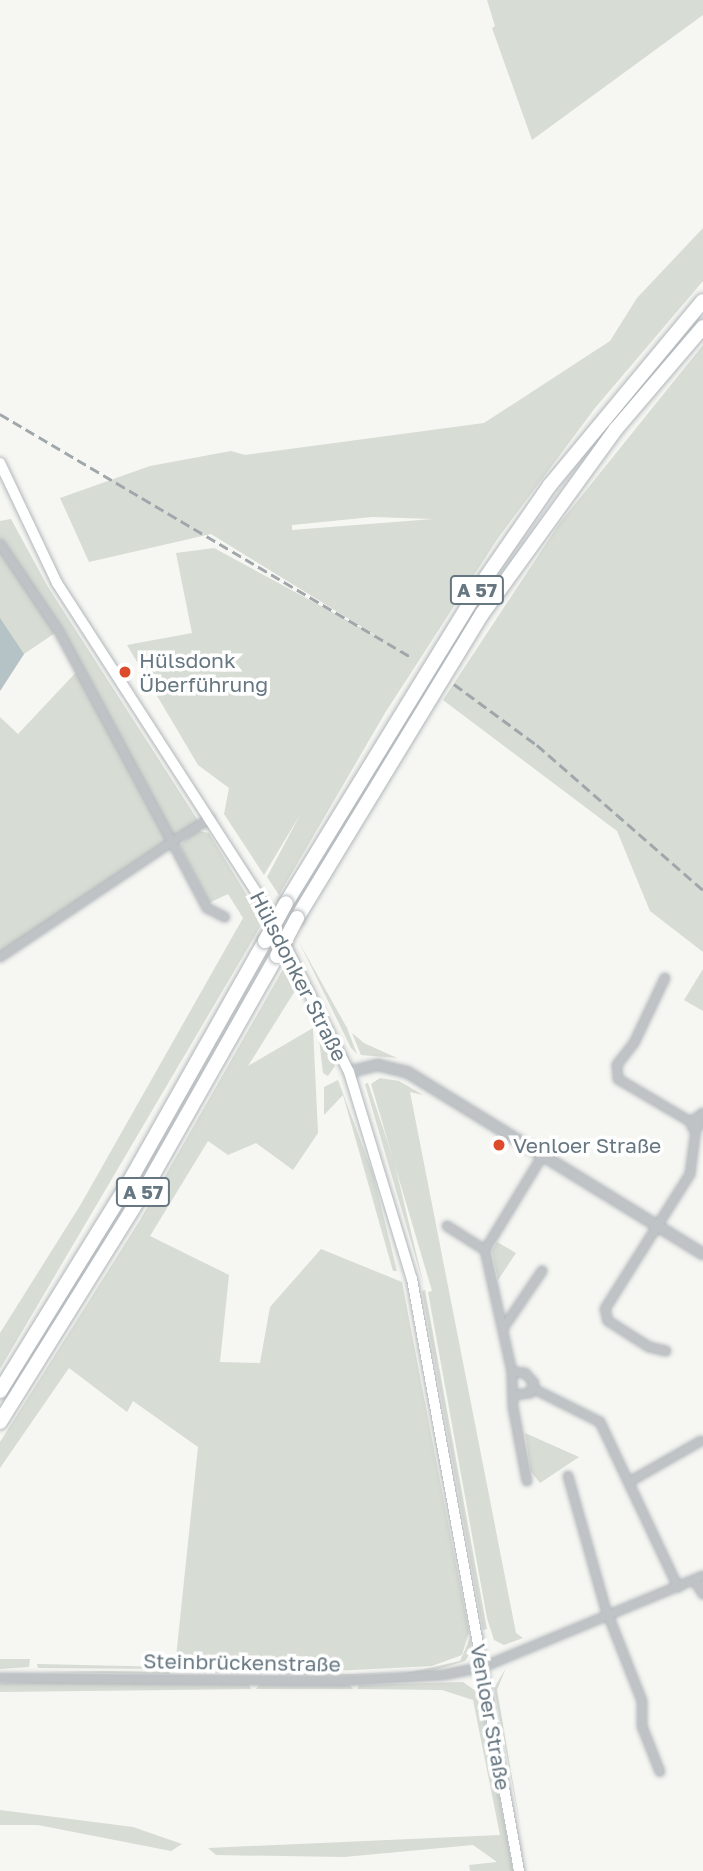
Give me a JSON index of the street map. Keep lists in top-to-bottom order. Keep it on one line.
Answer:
{"streets":{"highway":["A 57"],"main road":["Hülsdonker Straße","Venloer Straße"],"street":["Steinbrückenstraße"]},"crossings":[["Hülsdonker Straße","Venloer Straße"],["Steinbrückenstraße","Venloer Straße"]],"places":["Hülsdonk Überführung","Venloer Straße"]}
